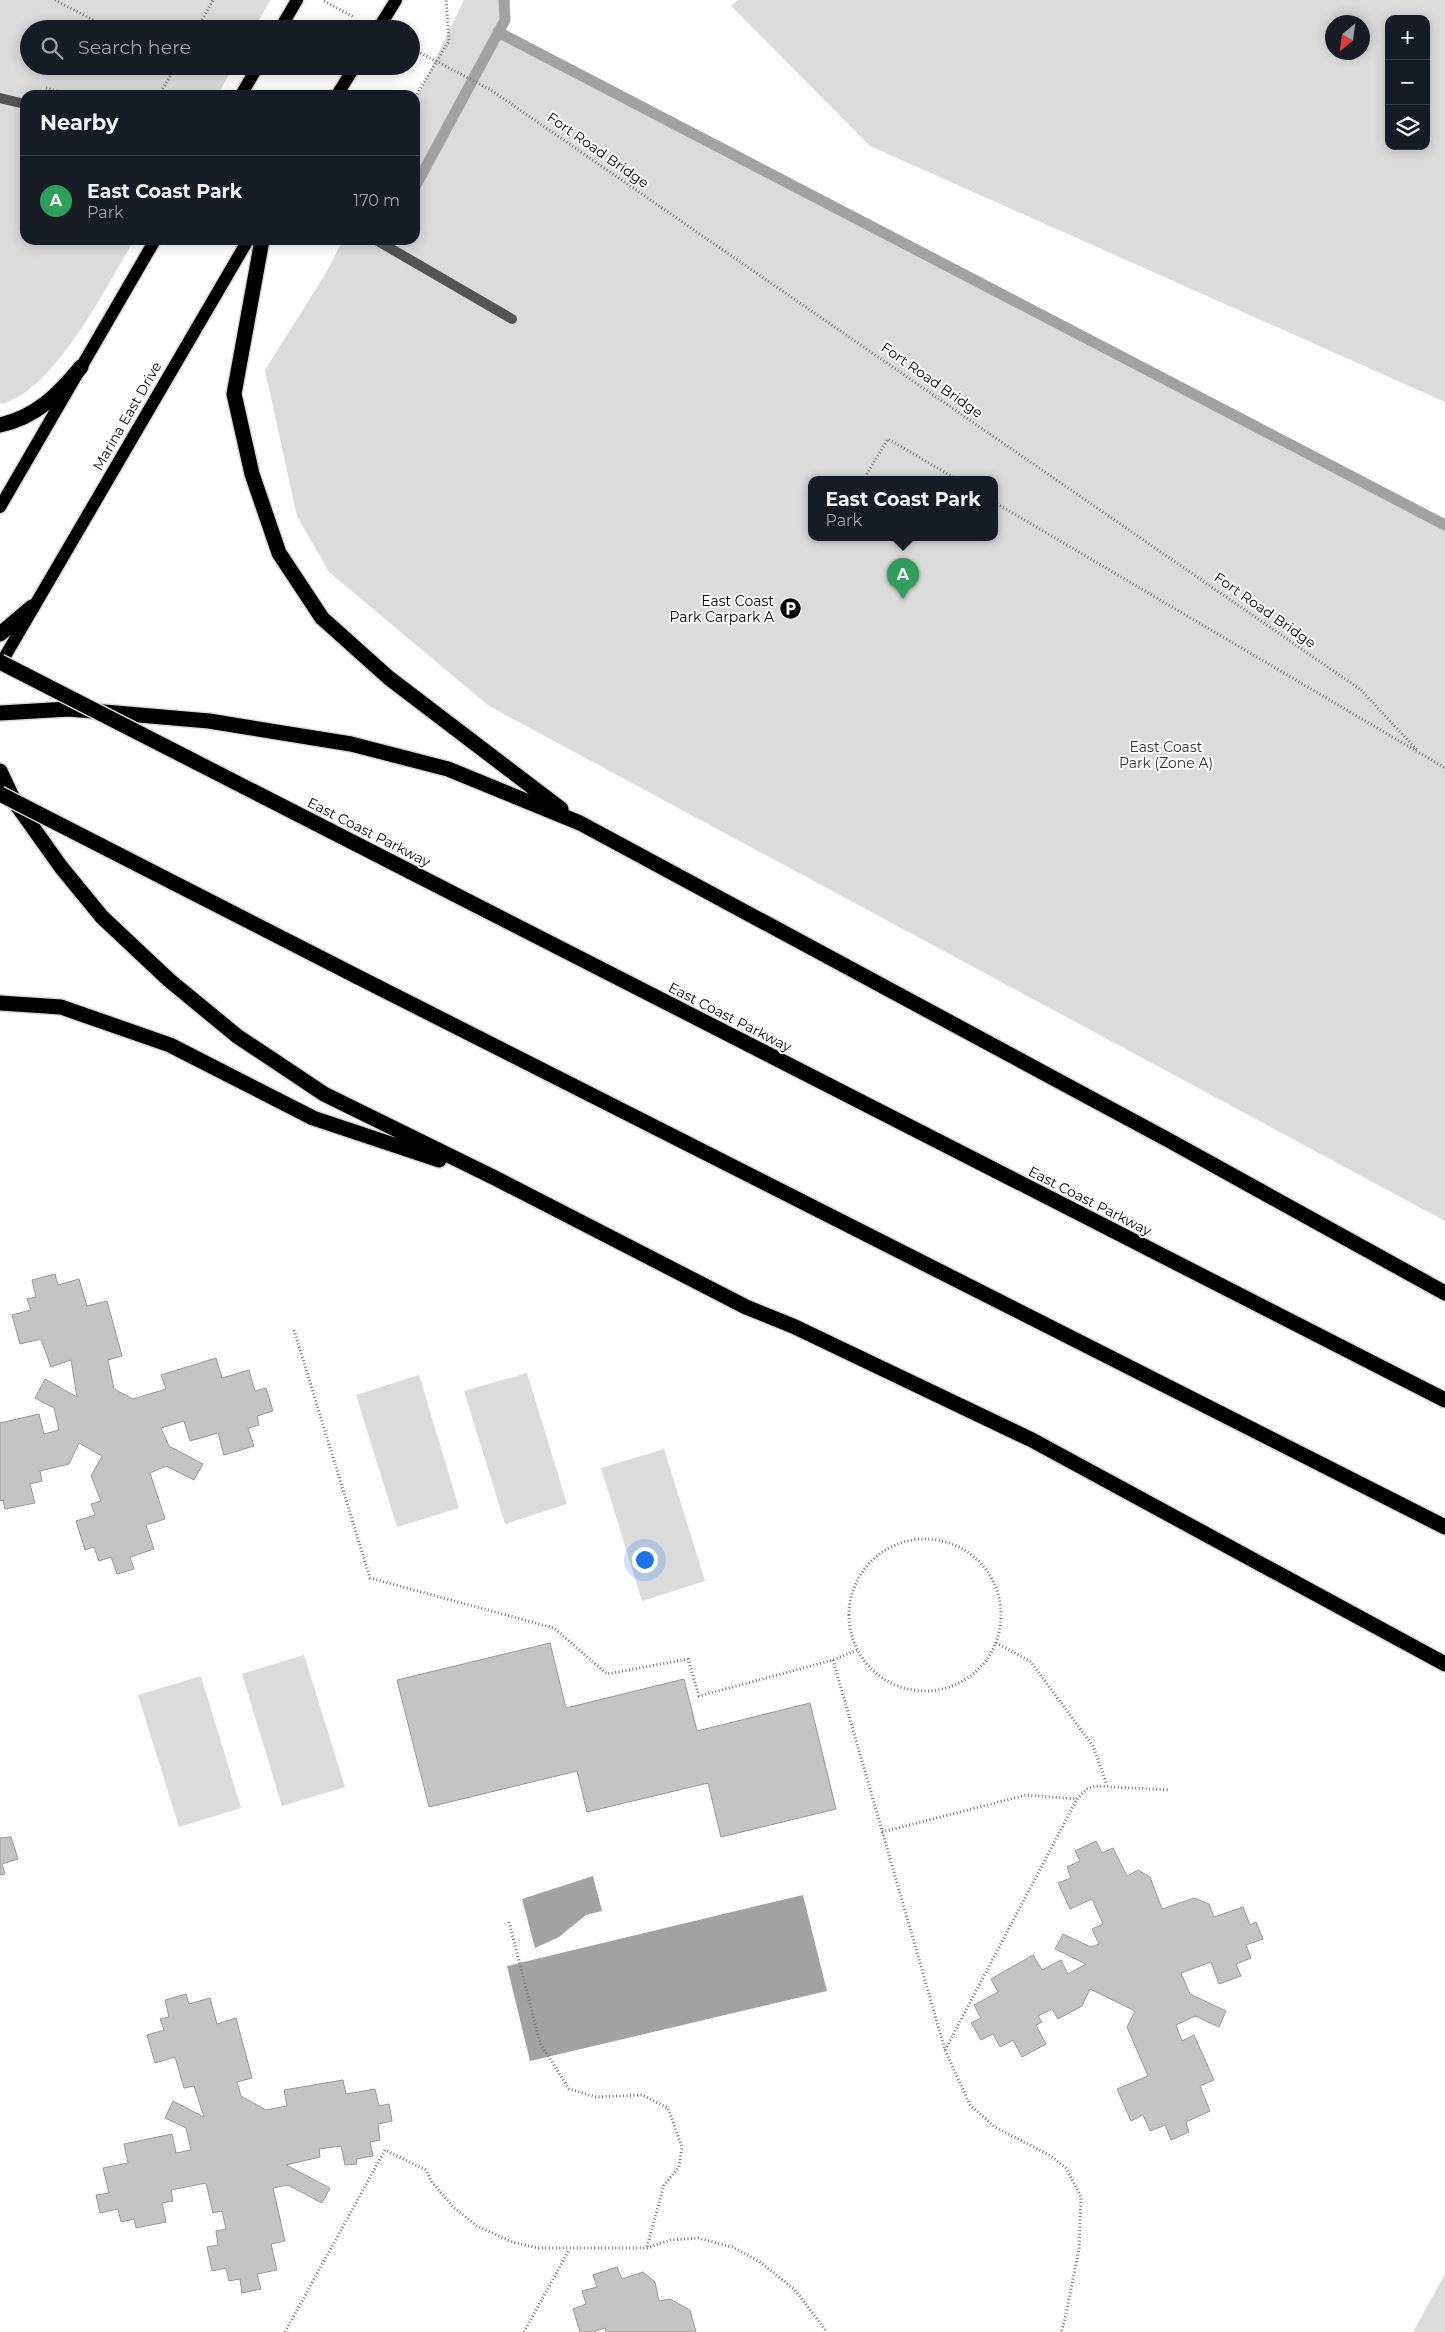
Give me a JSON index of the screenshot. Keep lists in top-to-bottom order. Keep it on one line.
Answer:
{"streets":{"highway":["East Coast Parkway"],"main road":["Marina East Drive"],"path":["Fort Road Bridge"]},"crossings":[["Marina East Drive","East Coast Parkway"]],"parks":["East Coast Park (Zone A)"],"places":{"parking":["East Coast Park Carpark A"]},"north":"bottom left","page":{"map_buttons":["+","−"],"search":"Search here","heading":"Nearby","list":[{"mark":"A","name":"East Coast Park","note":"Park","value":"170 m"}],"popup":["East Coast Park","Park"],"pins":"A"}}
